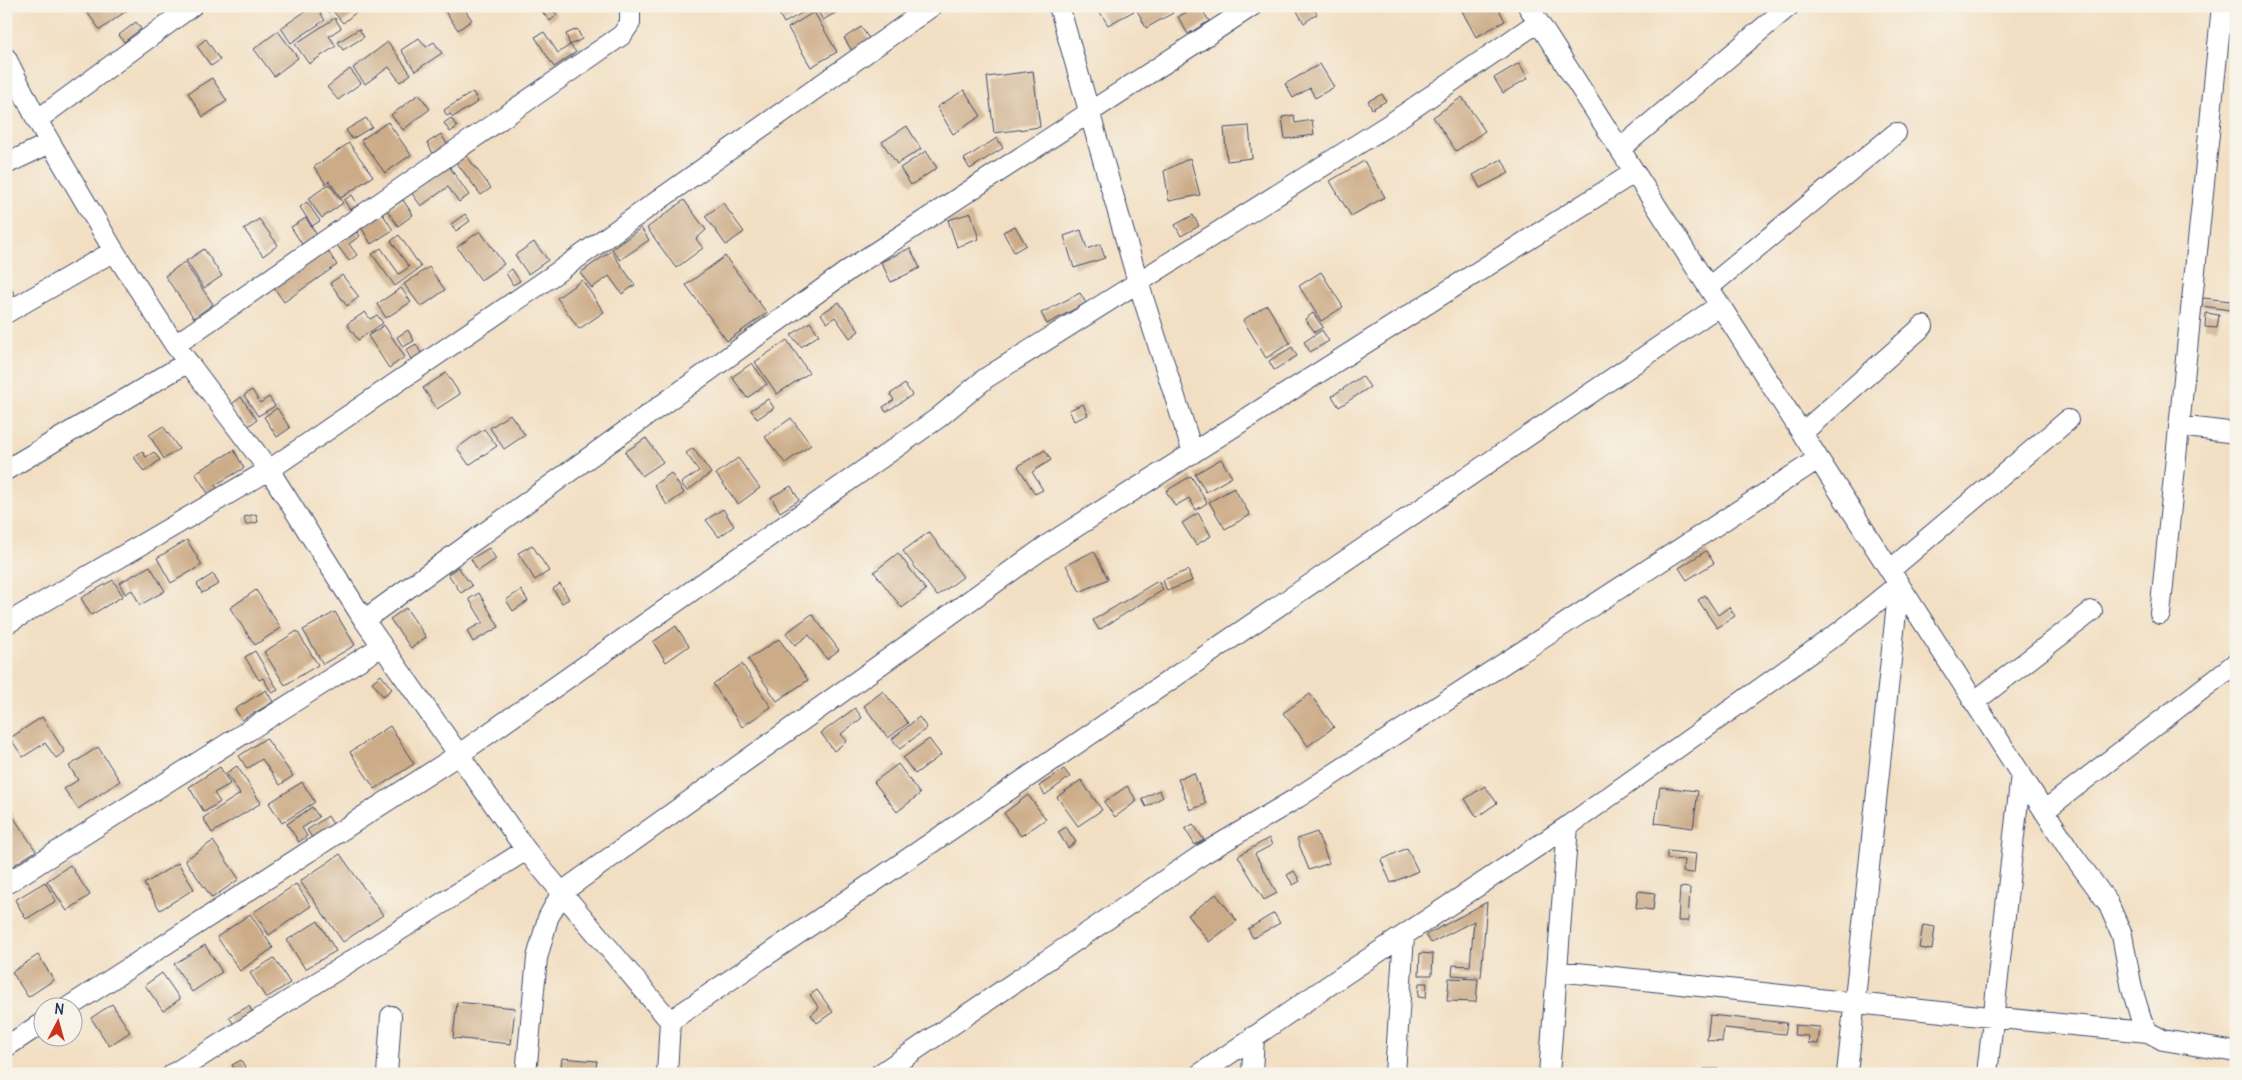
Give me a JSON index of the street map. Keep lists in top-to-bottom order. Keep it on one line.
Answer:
{"north":"top"}
